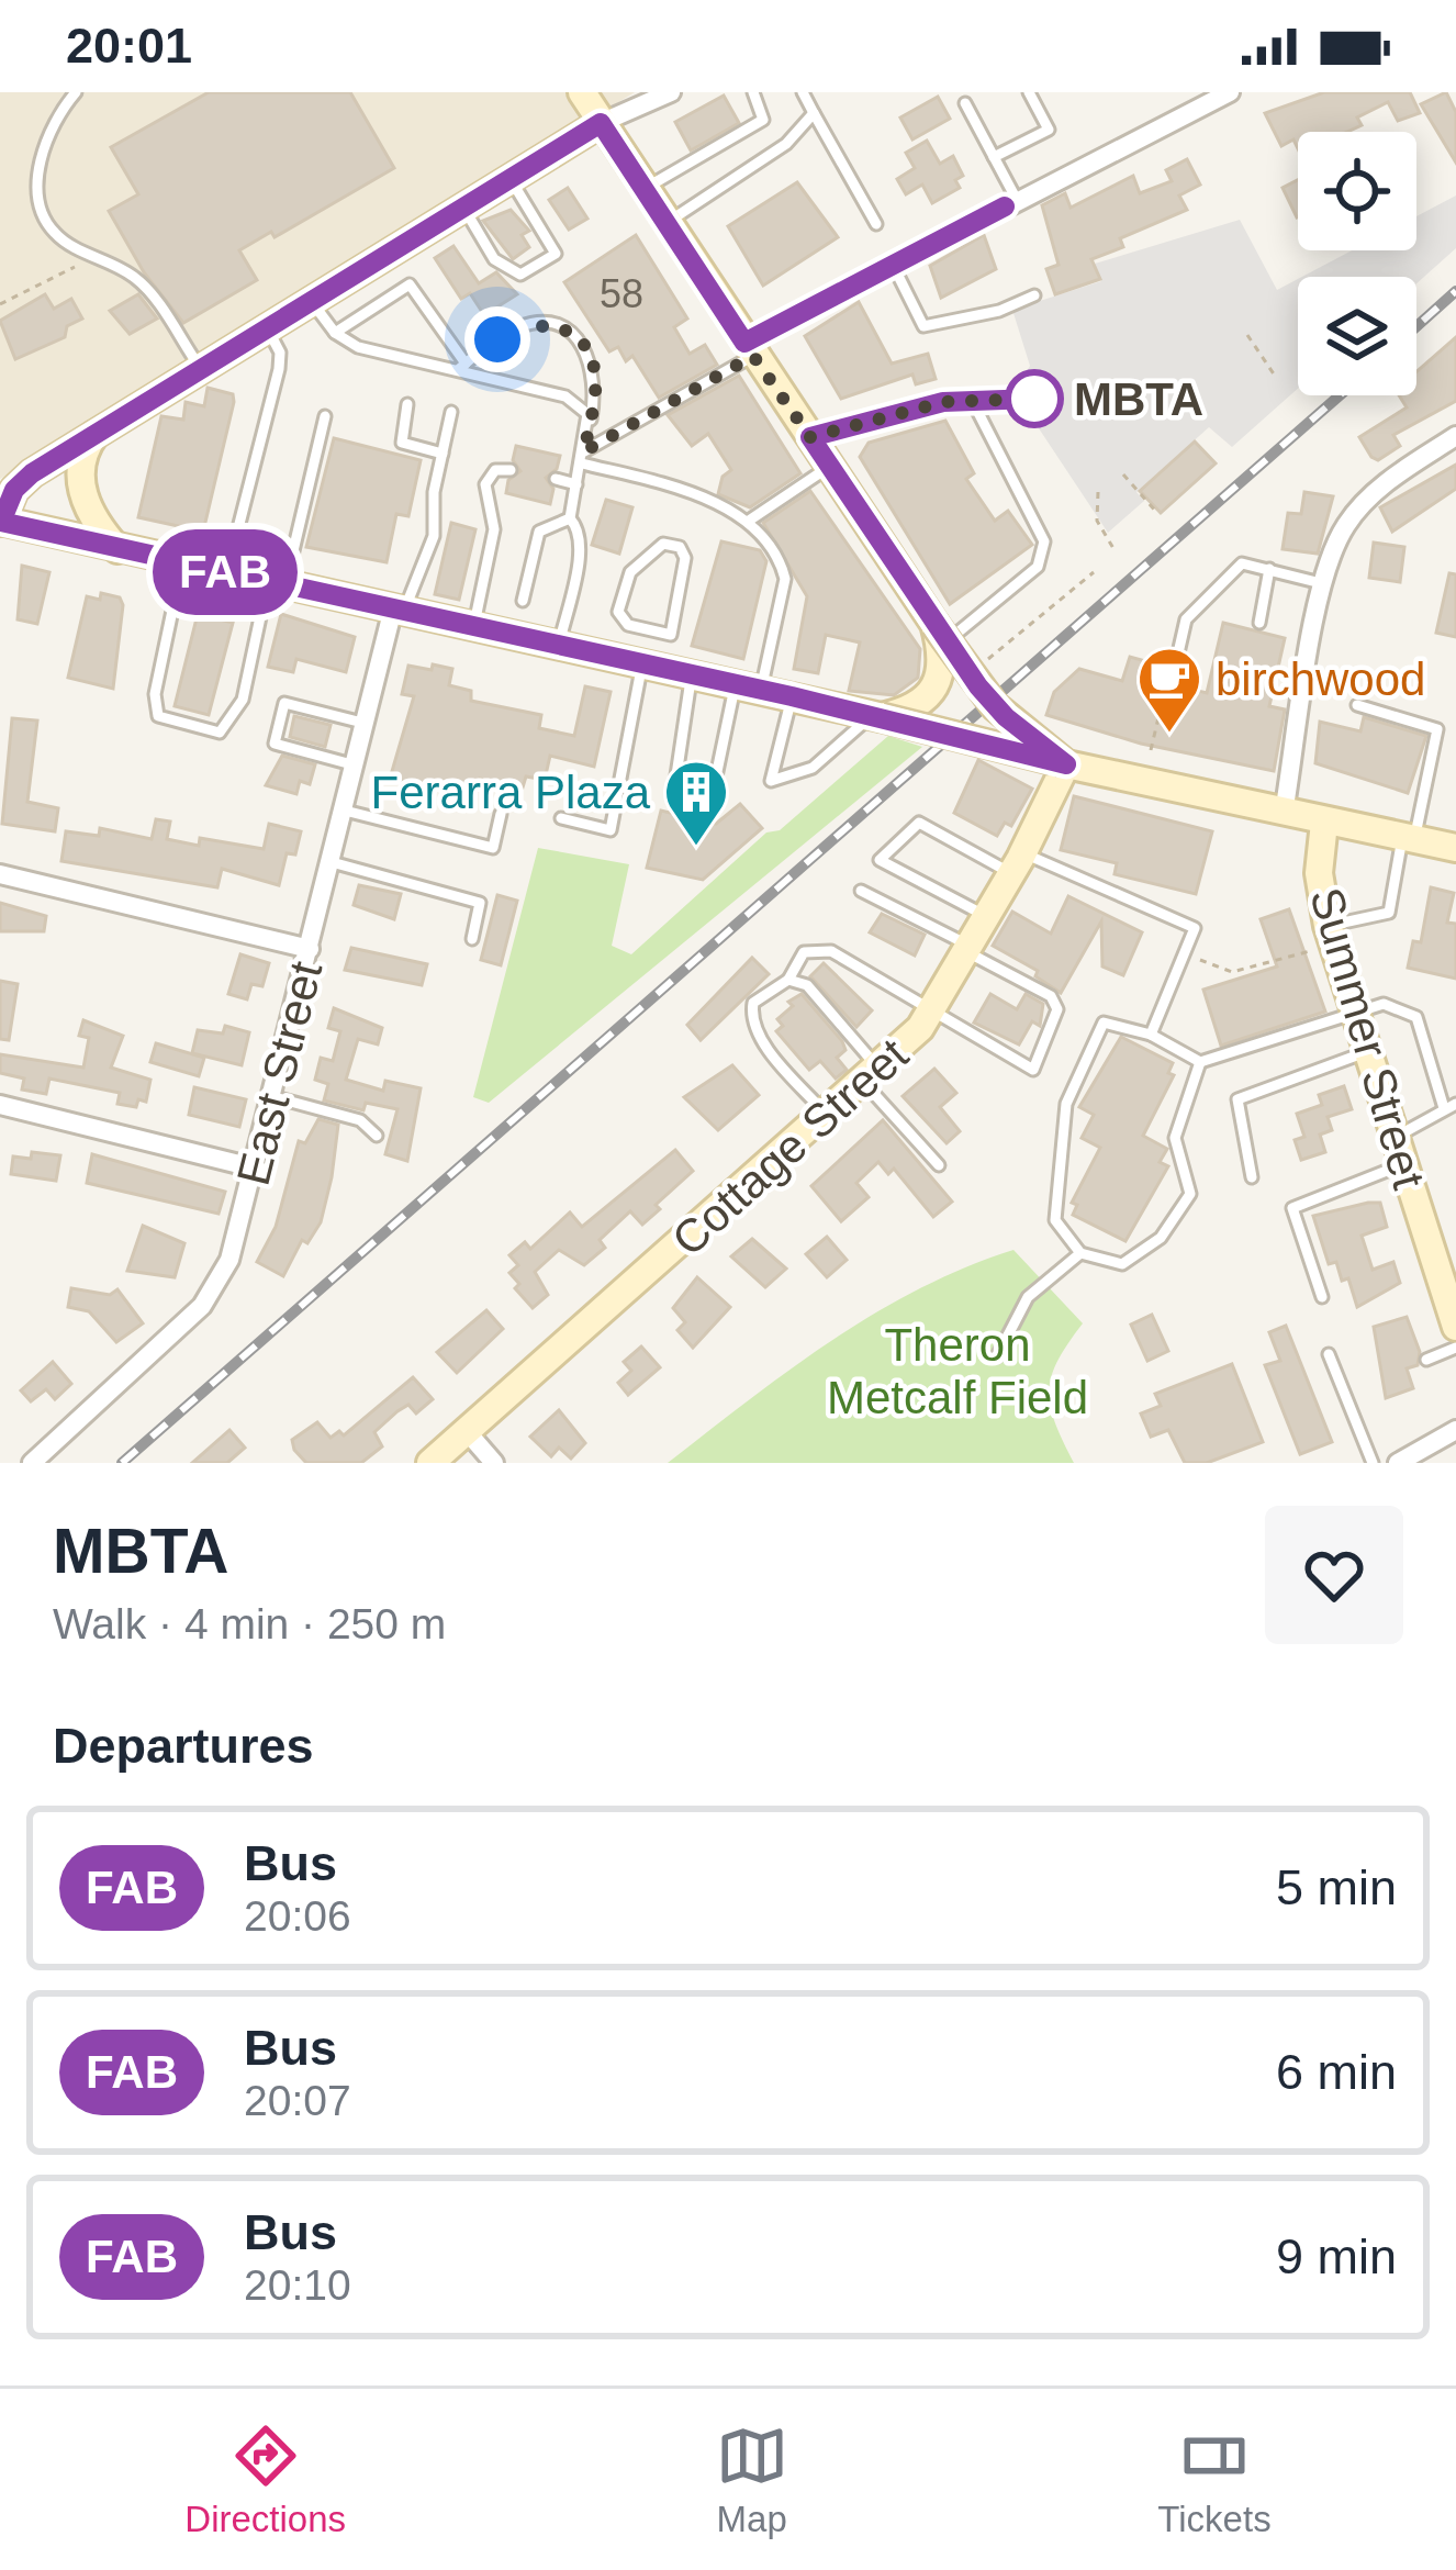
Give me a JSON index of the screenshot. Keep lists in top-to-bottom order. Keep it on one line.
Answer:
{"streets":{"main road":["Summer Street","Cottage Street"],"street":["East Street"]},"parks":["Theron Metcalf Field"],"places":{"other":["MBTA"],"cafe":["birchwood"],"building":["Ferarra Plaza"]},"lines":["bus line FAB"],"house_numbers":["58"],"page":{"status":"20:01","on_map":"FAB","heading":[["MBTA","Walk · 4 min · 250 m"],"Departures"],"list":[{"mark":"FAB","name":"Bus","note":"20:06","value":"5 min"},{"mark":"FAB","name":"Bus","note":"20:07","value":"6 min"},{"mark":"FAB","name":"Bus","note":"20:10","value":"9 min"}],"tabs":["Directions","Map","Tickets"]}}
